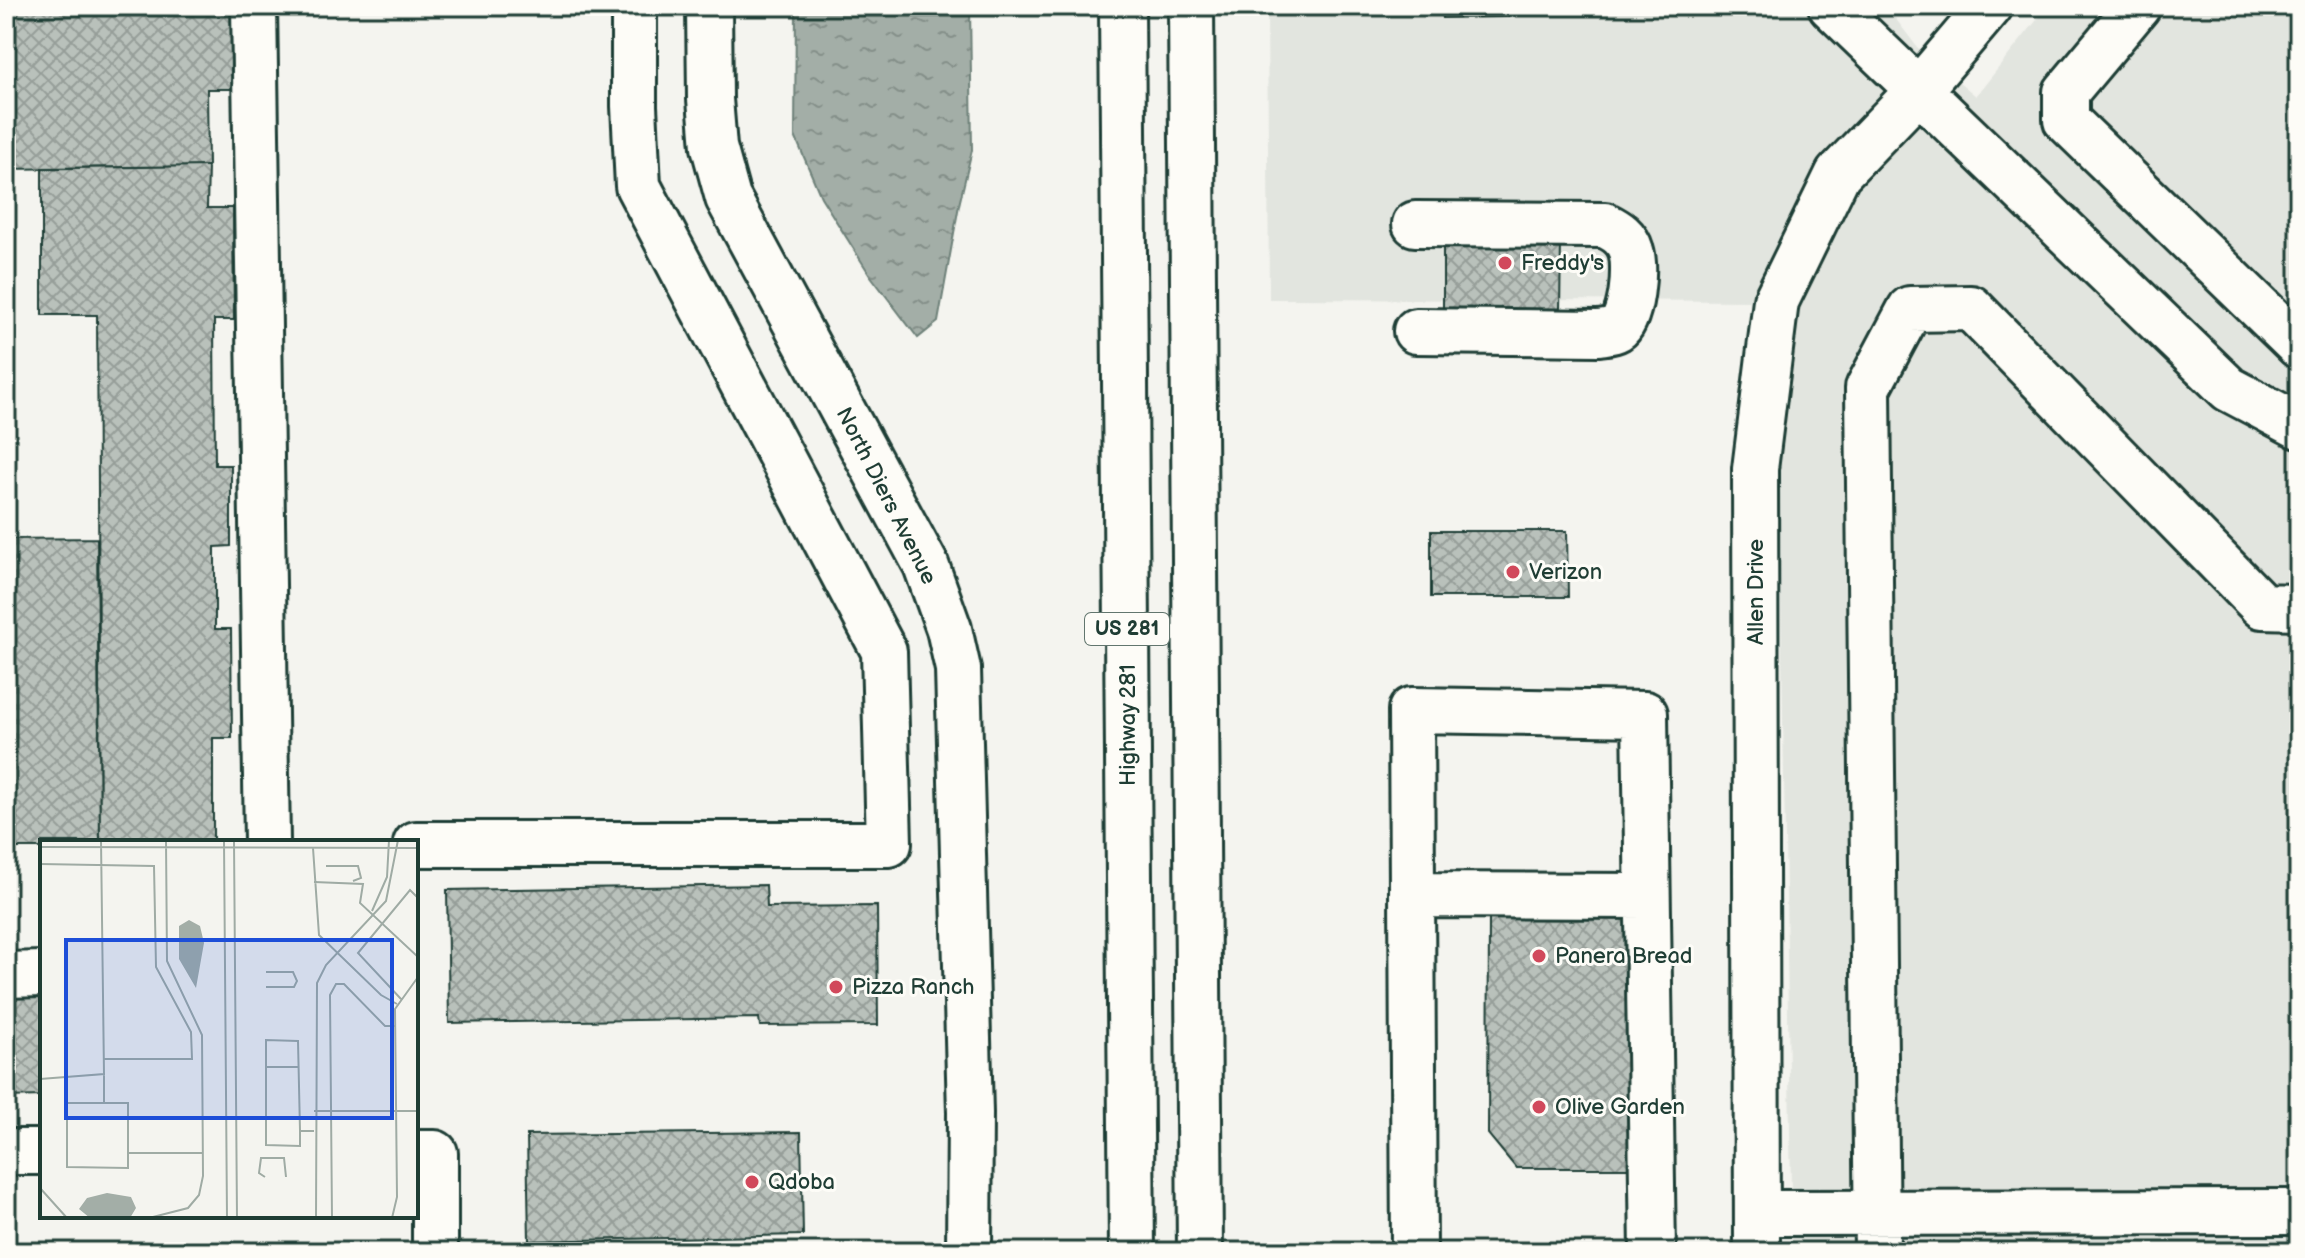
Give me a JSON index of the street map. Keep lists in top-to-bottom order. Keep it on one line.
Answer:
{"streets":{"main road":["North Diers Avenue","Allen Drive","US 281","Highway 281"]},"places":["Freddy's","Verizon","Panera Bread","Pizza Ranch","Olive Garden","Qdoba"]}
